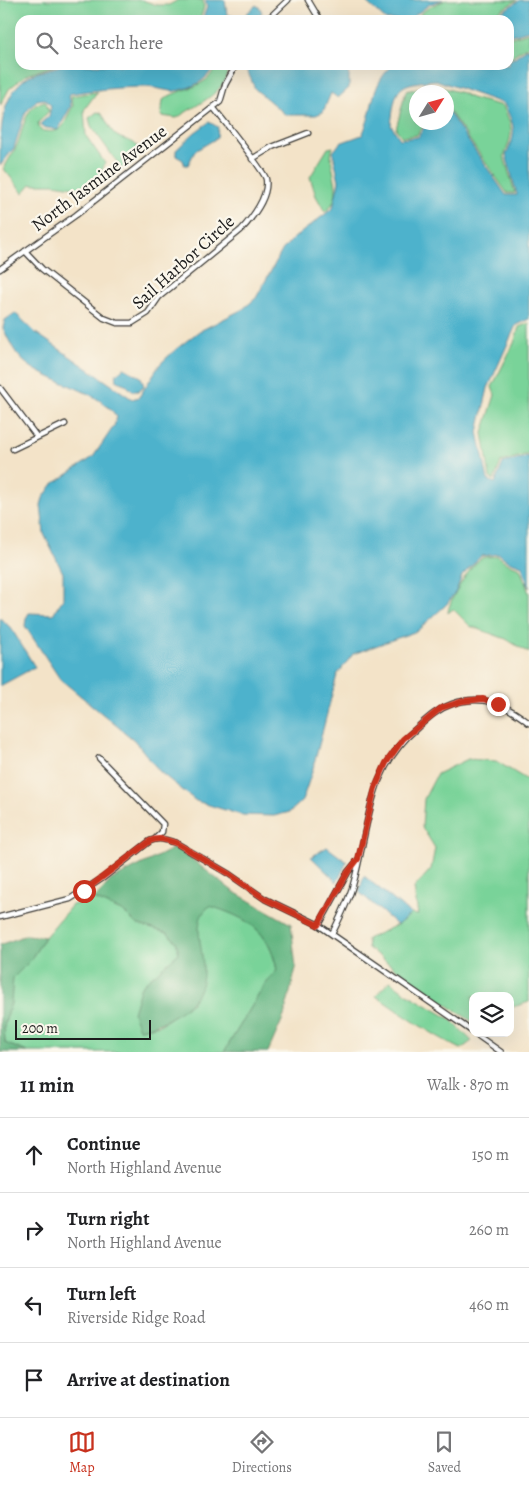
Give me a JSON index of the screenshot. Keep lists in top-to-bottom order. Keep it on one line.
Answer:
{"streets":{"street":["North Jasmine Avenue","Sail Harbor Circle"]},"crossings":[["North Jasmine Avenue","Sail Harbor Circle"]],"scale_bar":"200 m","north":"top right","page":{"search":"Search here","scale":"200 m","heading":["11 min","Walk · 870 m"],"list":[["Continue","North Highland Avenue","150 m"],["Turn right","North Highland Avenue","260 m"],["Turn left","Riverside Ridge Road","460 m"],"Arrive at destination"],"nav":["Map","Directions","Saved"]}}
